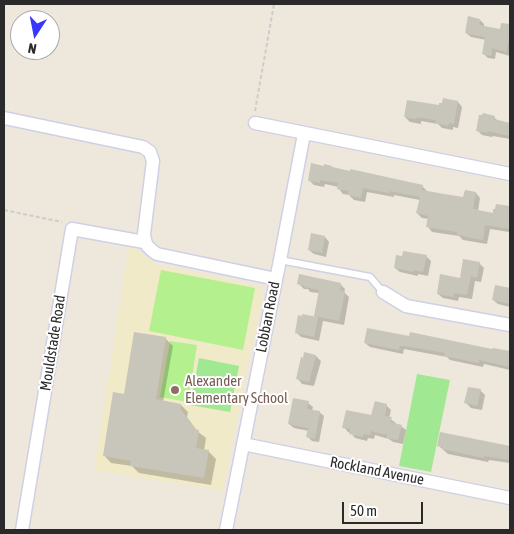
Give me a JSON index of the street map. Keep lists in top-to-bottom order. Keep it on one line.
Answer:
{"streets":{"street":["Lobban Road","Mouldstade Road","Rockland Avenue"]},"crossings":[["Lobban Road","Rockland Avenue"]],"places":["Alexander Elementary School"],"scale_bar":"50 m","north":"bottom"}
